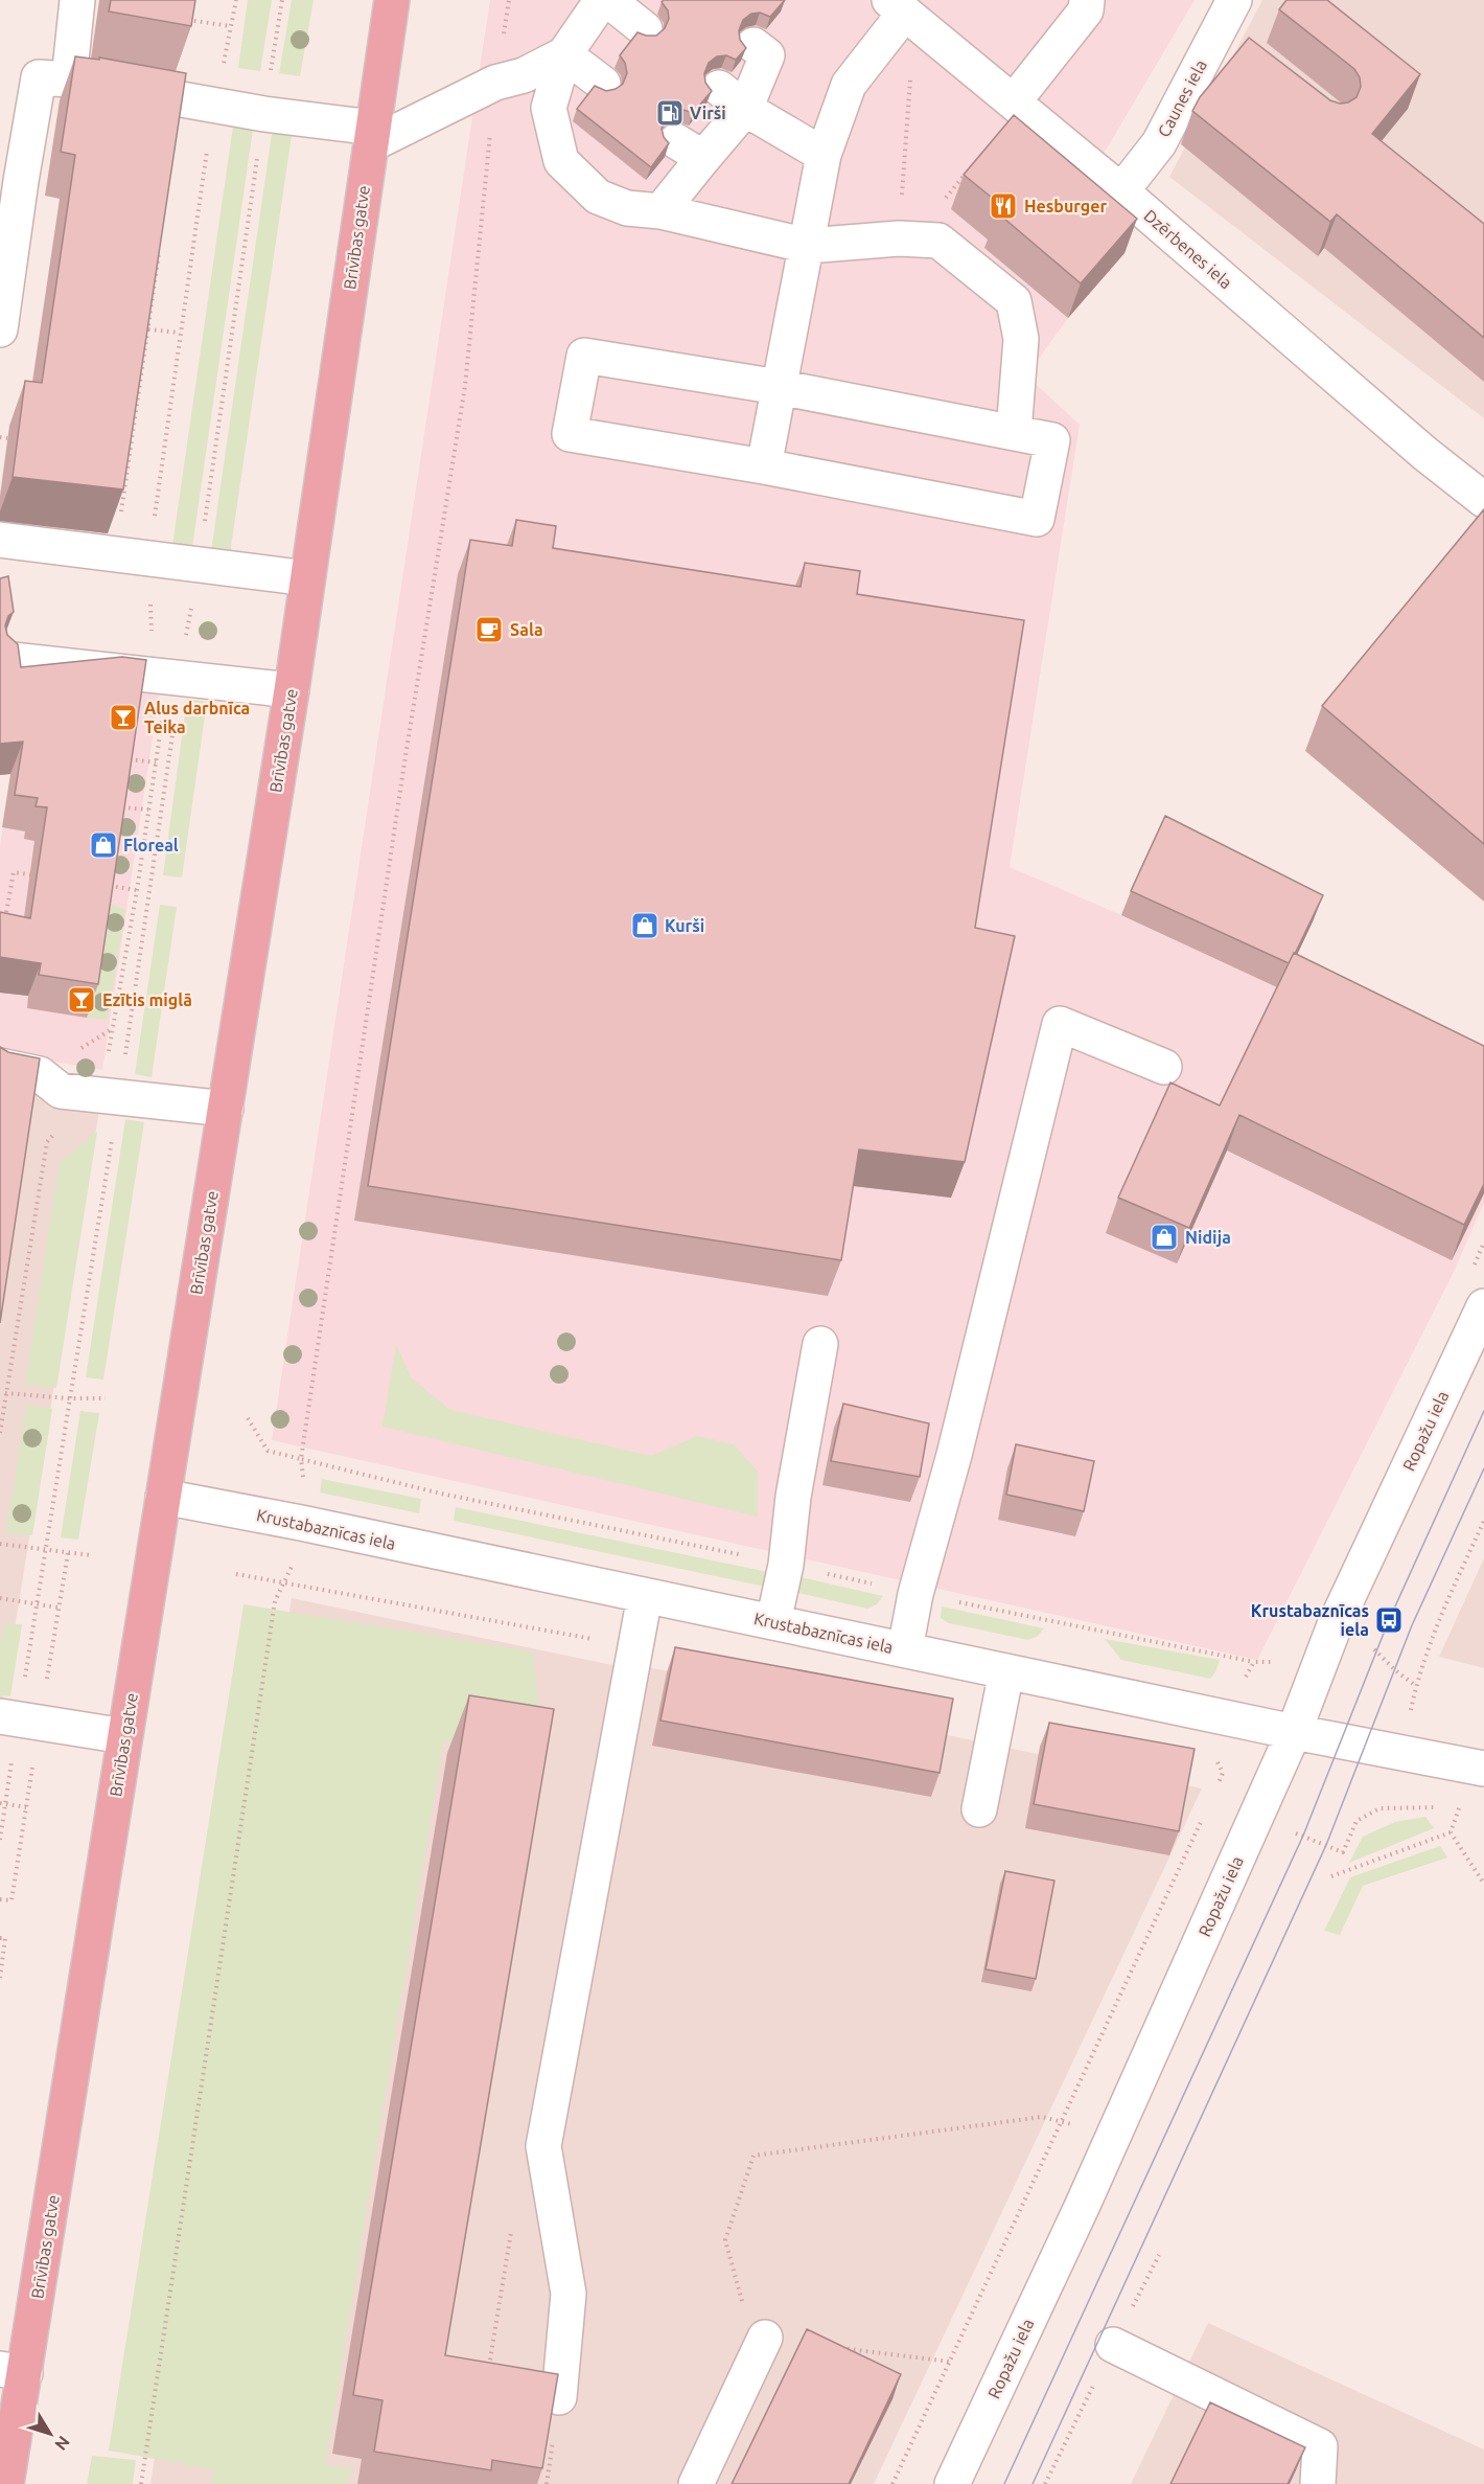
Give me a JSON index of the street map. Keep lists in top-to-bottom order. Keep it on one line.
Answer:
{"streets":{"highway":["Brīvības gatve"],"street":["Caunes iela","Dzērbenes iela","Ropažu iela","Krustabaznīcas iela"]},"crossings":[["Caunes iela","Dzērbenes iela"],["Brīvības gatve","Krustabaznīcas iela"],["Ropažu iela","Krustabaznīcas iela"]],"places":{"fuel station":["Virši"],"restaurant":["Hesburger"],"cafe":["Sala"],"bar":["Alus darbnīca Teika","Ezītis miglā"],"shop":["Floreal","Kurši","Nidija"],"bus stop":["Krustabaznīcas iela"]},"north":"bottom right"}
